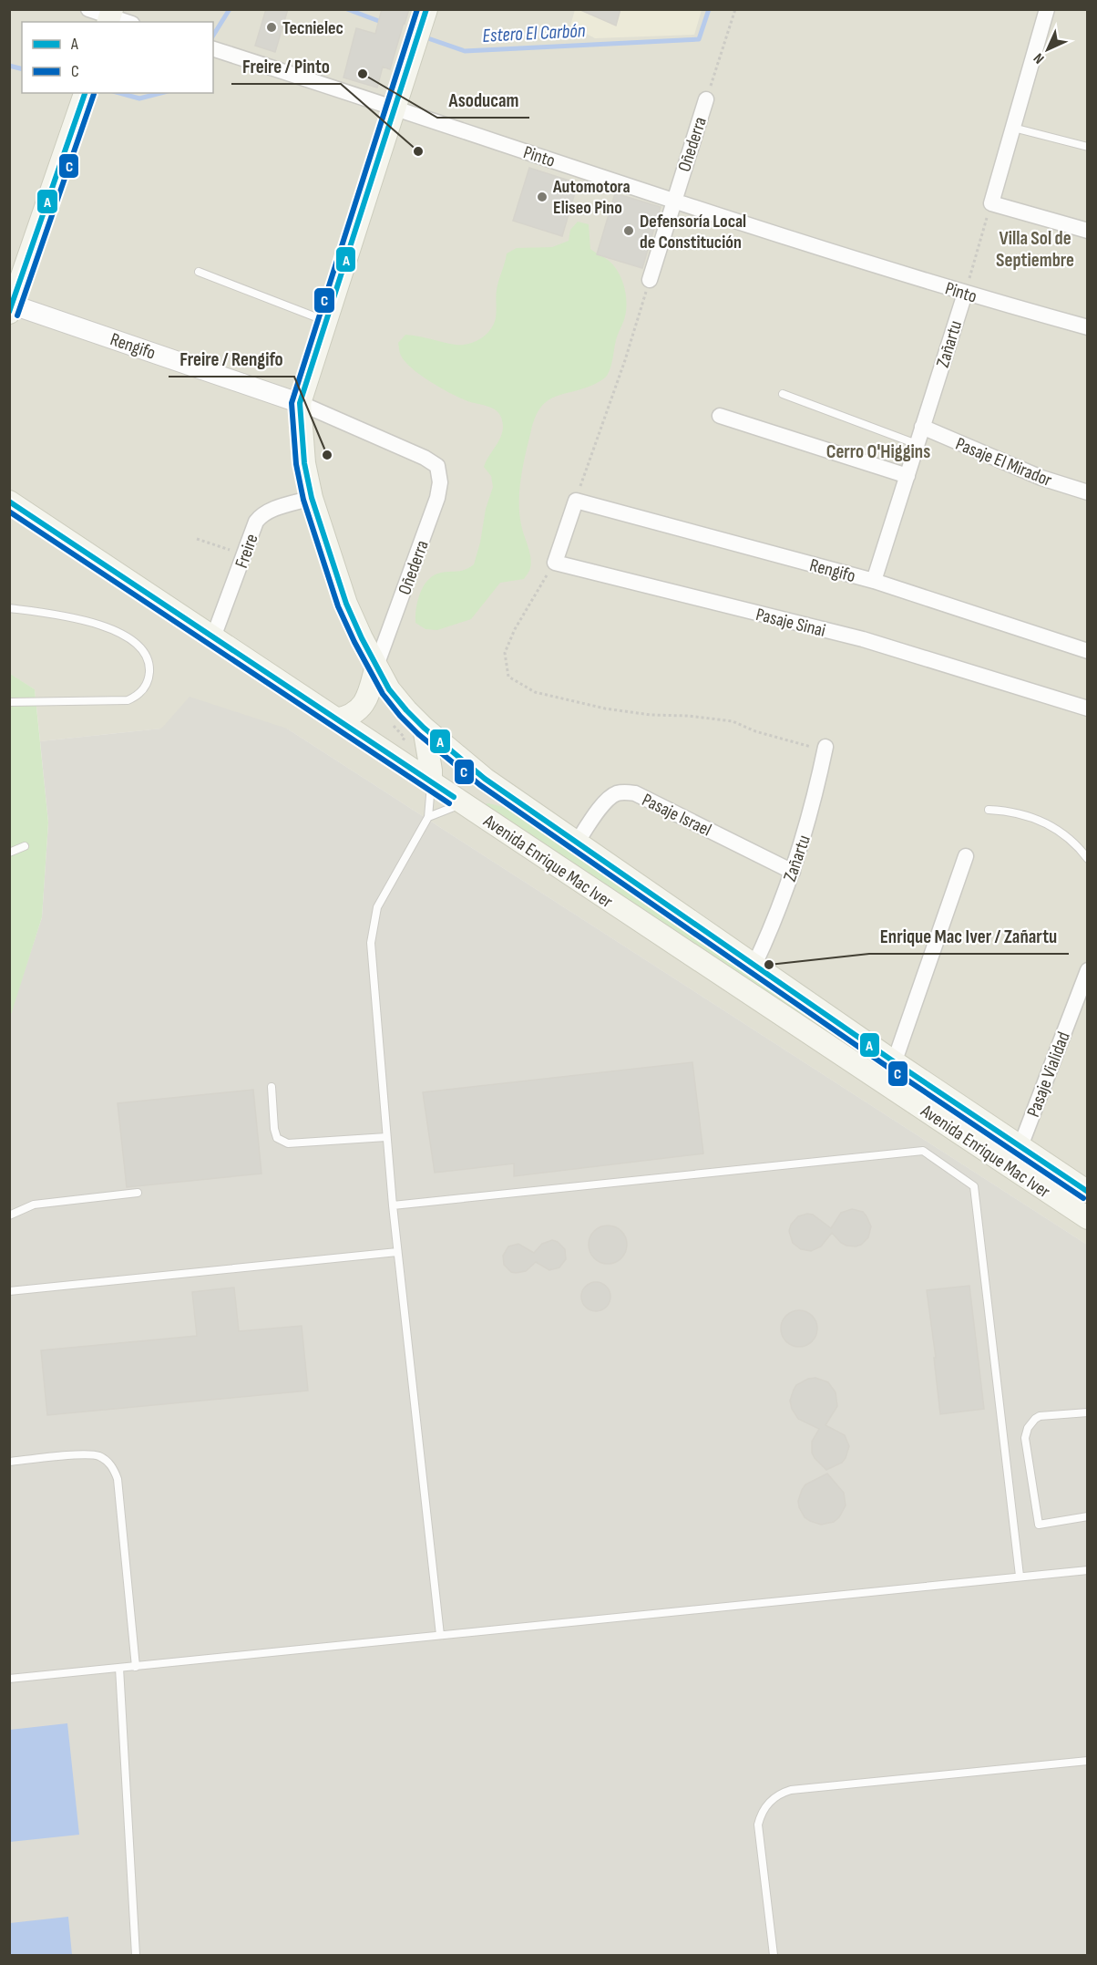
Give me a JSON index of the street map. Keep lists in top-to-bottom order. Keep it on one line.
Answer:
{"streets":{"main road":["Avenida Enrique Mac Iver"],"street":["Oñederra","Pinto","Zañartu","Rengifo","Pasaje El Mirador","Freire","Pasaje Sinai","Pasaje Israel","Pasaje Vialidad"]},"crossings":[["Oñederra","Pinto"],["Oñederra","Rengifo"],["Oñederra","Avenida Enrique Mac Iver"],["Pinto","Zañartu"],["Zañartu","Rengifo"],["Zañartu","Pasaje El Mirador"],["Zañartu","Pasaje Israel"],["Zañartu","Avenida Enrique Mac Iver"],["Freire","Avenida Enrique Mac Iver"],["Pasaje Israel","Avenida Enrique Mac Iver"],["Avenida Enrique Mac Iver","Pasaje Vialidad"]],"districts":["Villa Sol de Septiembre","Cerro O'Higgins"],"water":["Estero El Carbón"],"places":["Tecnielec","Asoducam","Freire / Pinto","Automotora Eliseo Pino","Defensoría Local de Constitución","Freire / Rengifo","Enrique Mac Iver / Zañartu"],"lines":["transit line A","transit line C"],"legend":["A","C"],"north":"bottom left"}
